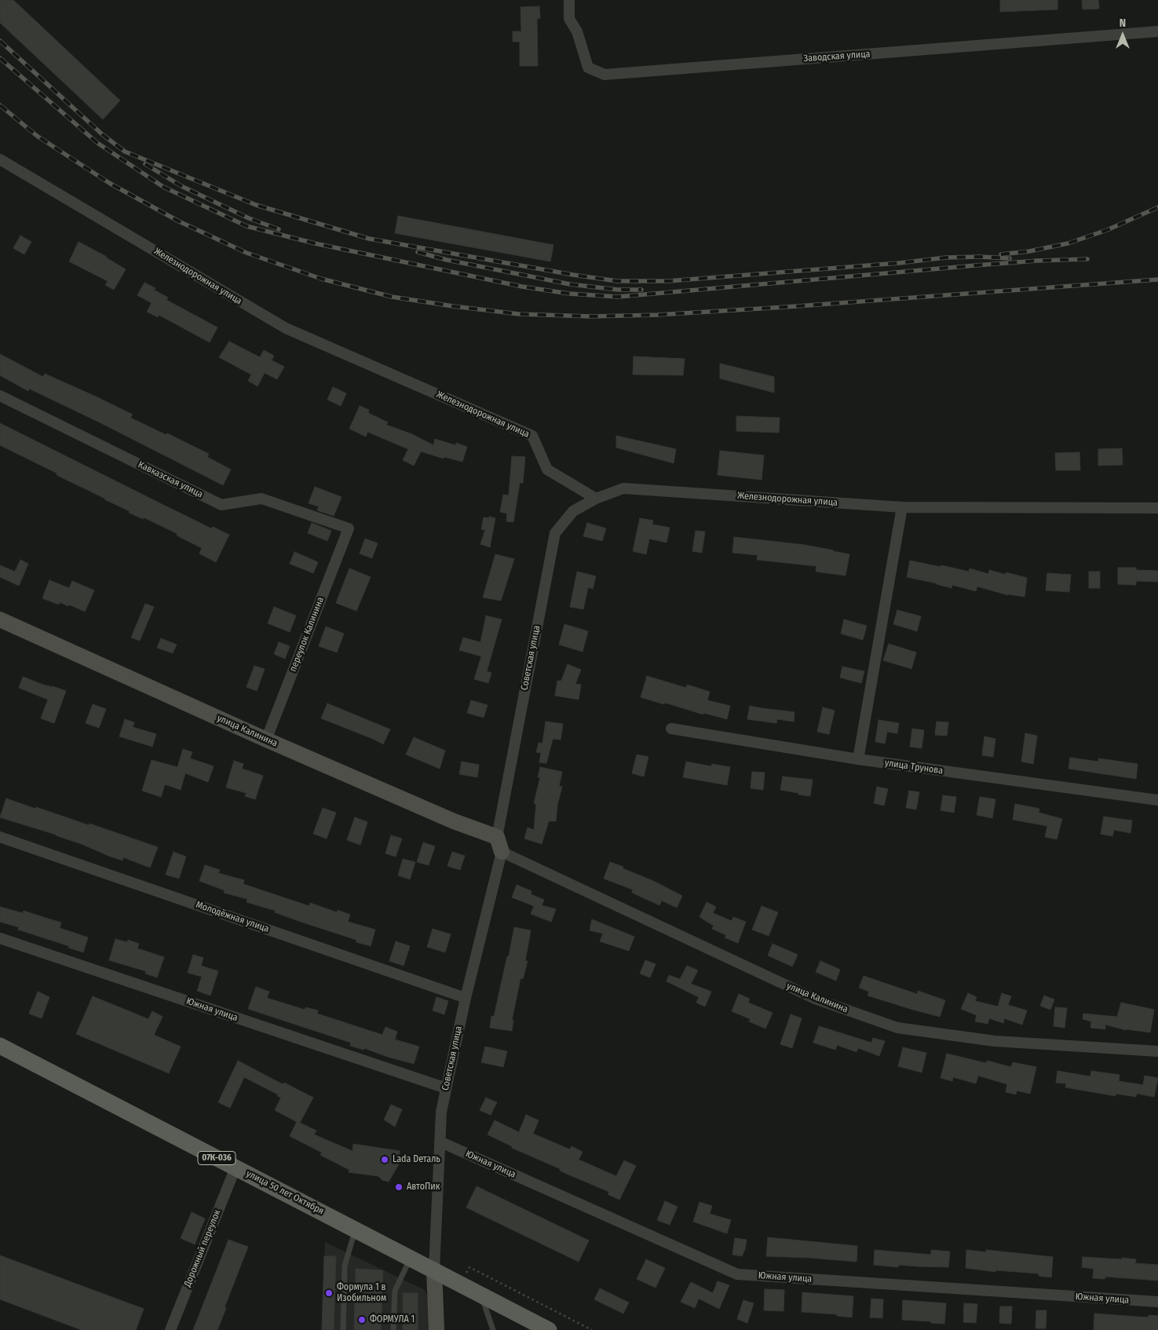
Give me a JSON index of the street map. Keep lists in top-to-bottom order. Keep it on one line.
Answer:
{"streets":{"main road":["07К-036","улица 50 лет Октября"],"street":["Заводская улица","Железнодорожная улица","Кавказская улица","переулок Калинина","Советская улица","улица Калинина","улица Трунова","Молодёжная улица","Южная улица","Дорожный переулок"]},"crossings":[["Железнодорожная улица","Советская улица"],["Кавказская улица","переулок Калинина"],["переулок Калинина","улица Калинина"],["Советская улица","улица Калинина"],["Советская улица","Молодёжная улица"],["Советская улица","Южная улица"],["Советская улица","улица 50 лет Октября"],["улица 50 лет Октября","Дорожный переулок"]],"places":["Lada Dеталь","АвтоПик","Формула 1 в Изобильном","ФОРМУЛА 1"],"north":"top"}
